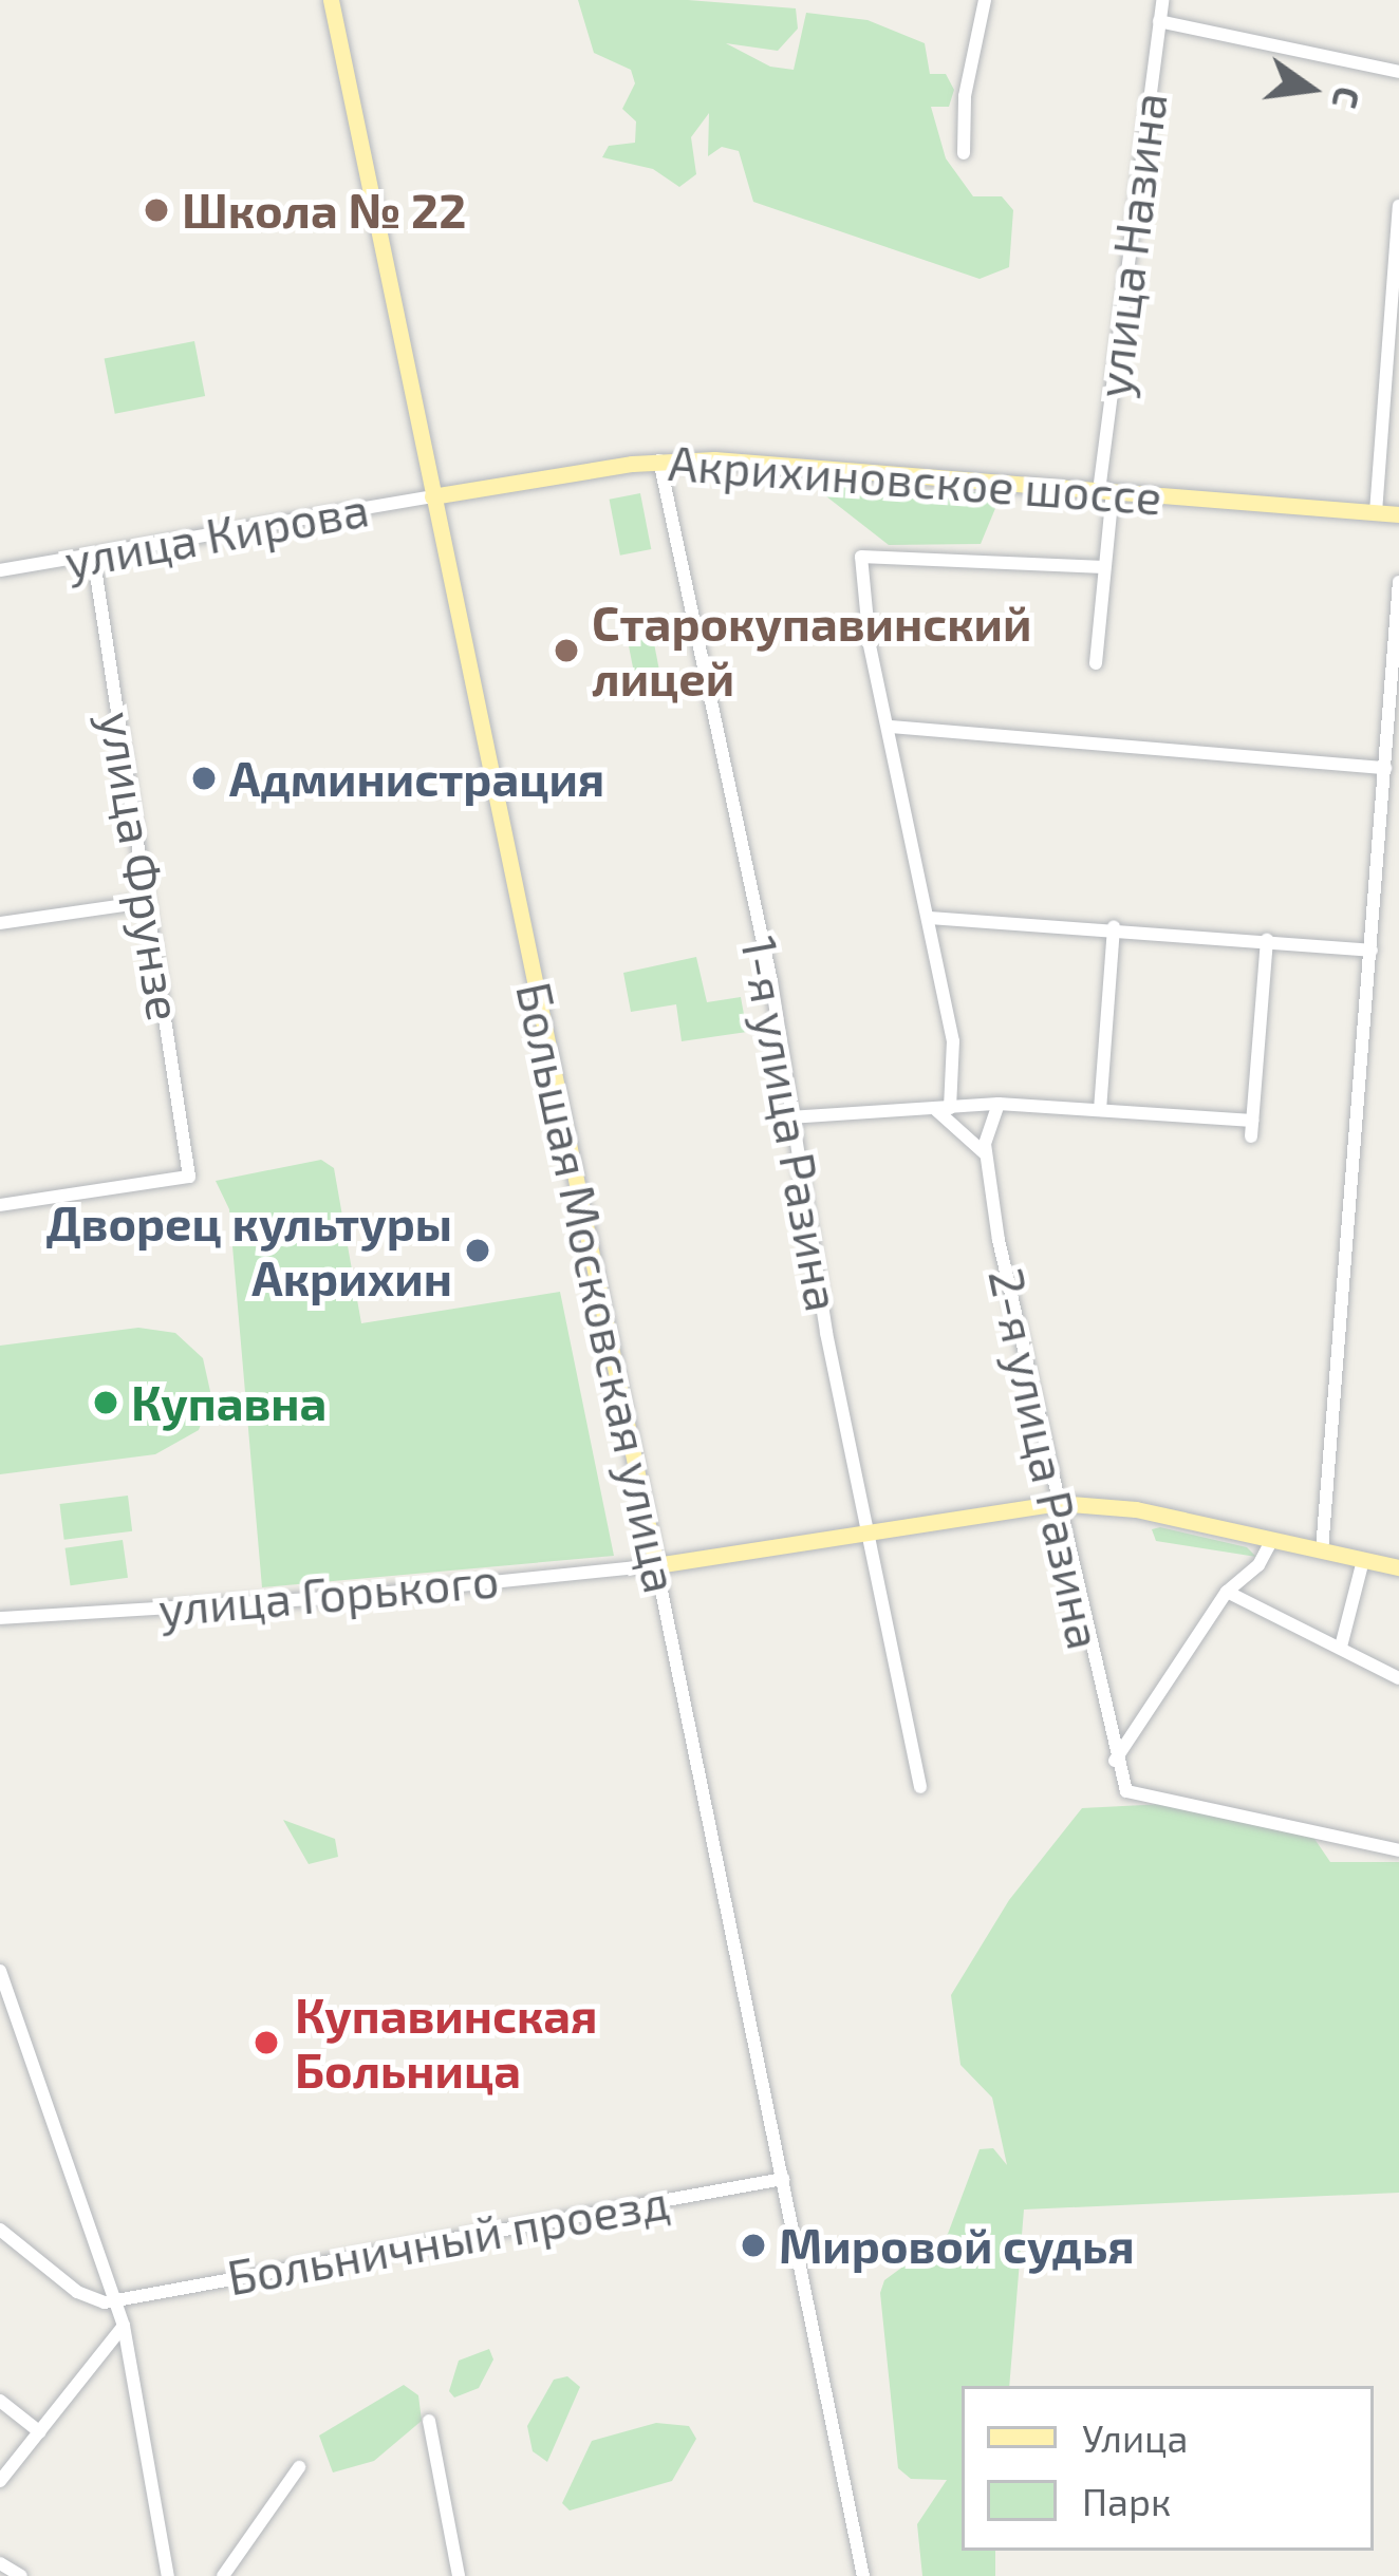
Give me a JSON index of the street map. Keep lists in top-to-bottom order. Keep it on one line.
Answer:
{"streets":{"main road":["Акрихиновское шоссе","Большая Московская улица"],"street":["улица Назина","улица Кирова","улица Фрунзе","1-я улица Разина","2-я улица Разина","улица Горького","Больничный проезд"]},"crossings":[["улица Назина","Акрихиновское шоссе"],["Акрихиновское шоссе","улица Кирова"],["Акрихиновское шоссе","1-я улица Разина"],["Акрихиновское шоссе","Большая Московская улица"],["улица Кирова","улица Фрунзе"],["улица Кирова","Большая Московская улица"],["Большая Московская улица","улица Горького"],["Большая Московская улица","Больничный проезд"]],"places":["Школа № 22","Старокупавинский лицей","Администрация","Дворец культуры Акрихин","Купавна","Купавинская Больница","Мировой судья"],"legend":["Улица","Парк"],"north":"right"}
